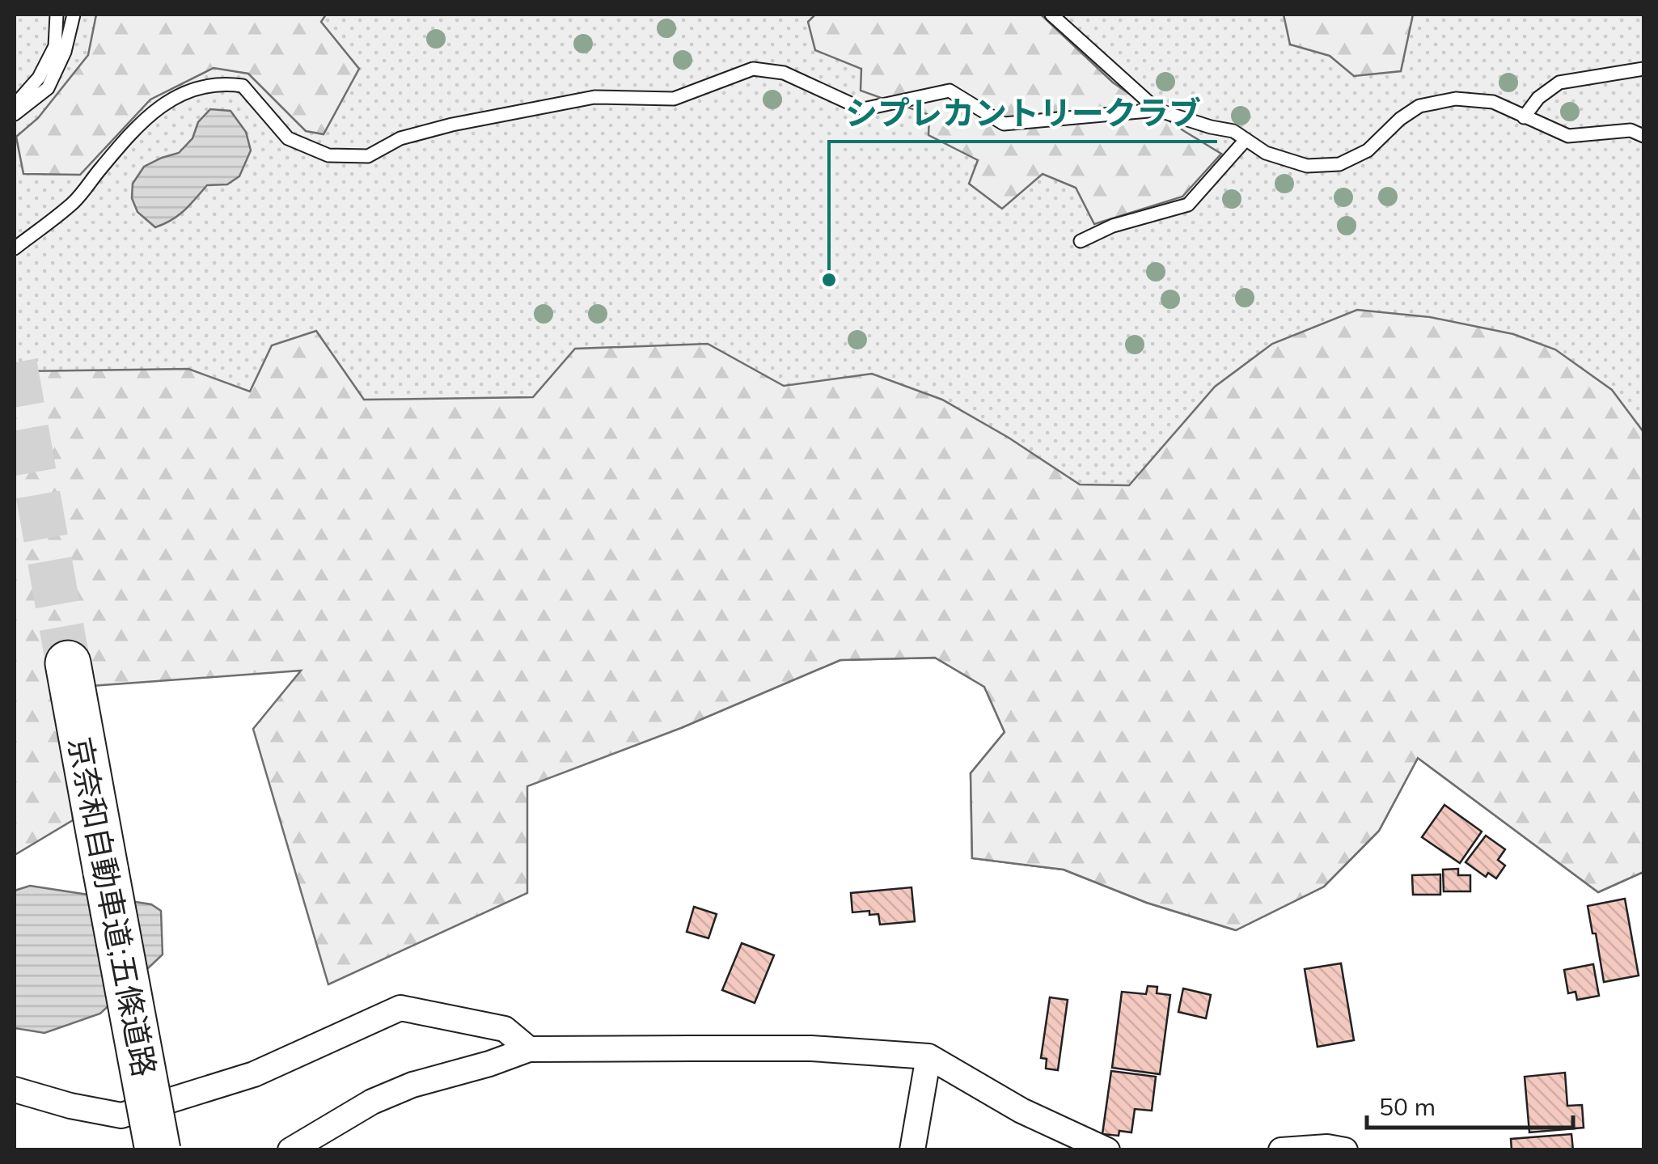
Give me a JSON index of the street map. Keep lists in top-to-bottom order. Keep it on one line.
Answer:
{"streets":{"highway":["京奈和自動車道;五條道路"]},"places":["シプレカントリークラブ"],"scale_bar":"50 m"}
